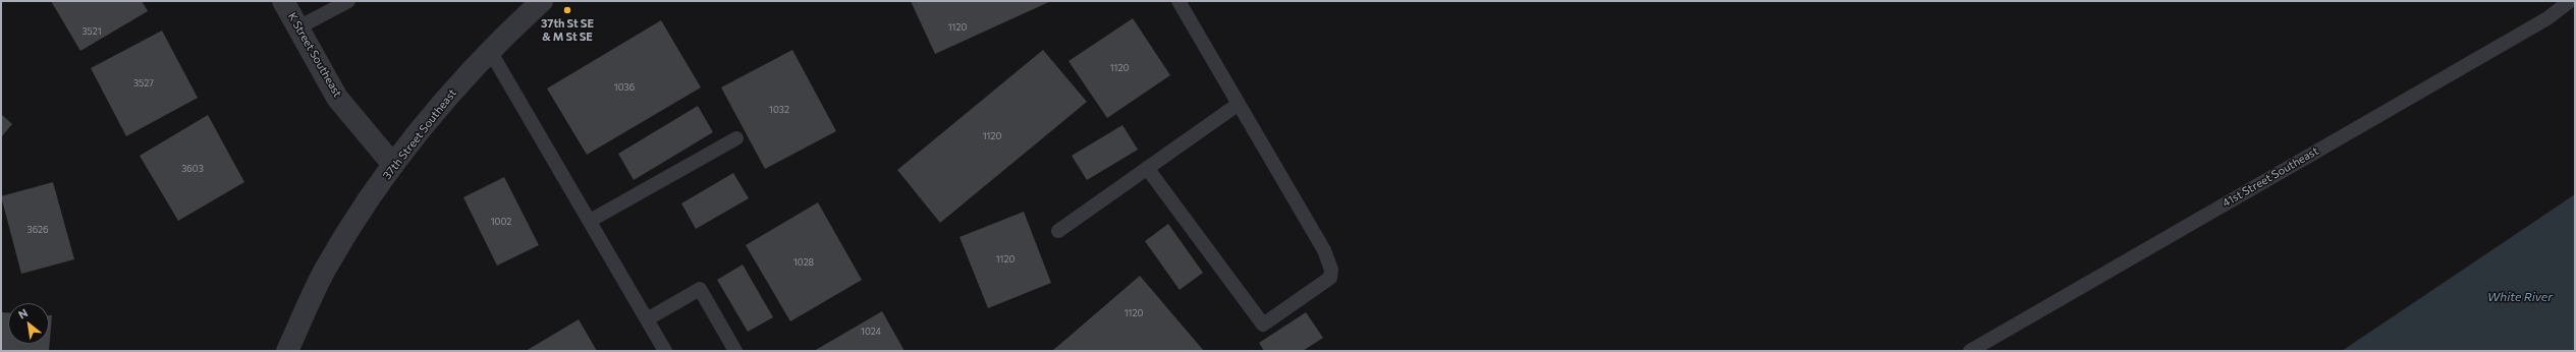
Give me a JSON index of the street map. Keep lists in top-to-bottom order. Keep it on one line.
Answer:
{"streets":{"street":["K Street Southeast","37th Street Southeast"],"lane":["41st Street Southeast"]},"crossings":[["K Street Southeast","37th Street Southeast"]],"water":["White River"],"places":["37th St SE & M St SE"],"house_numbers":["1120","3521","1120","3527","1036","1032","1120","3603","1002","3626","1120","1028","1120","1024"],"north":"top left"}
